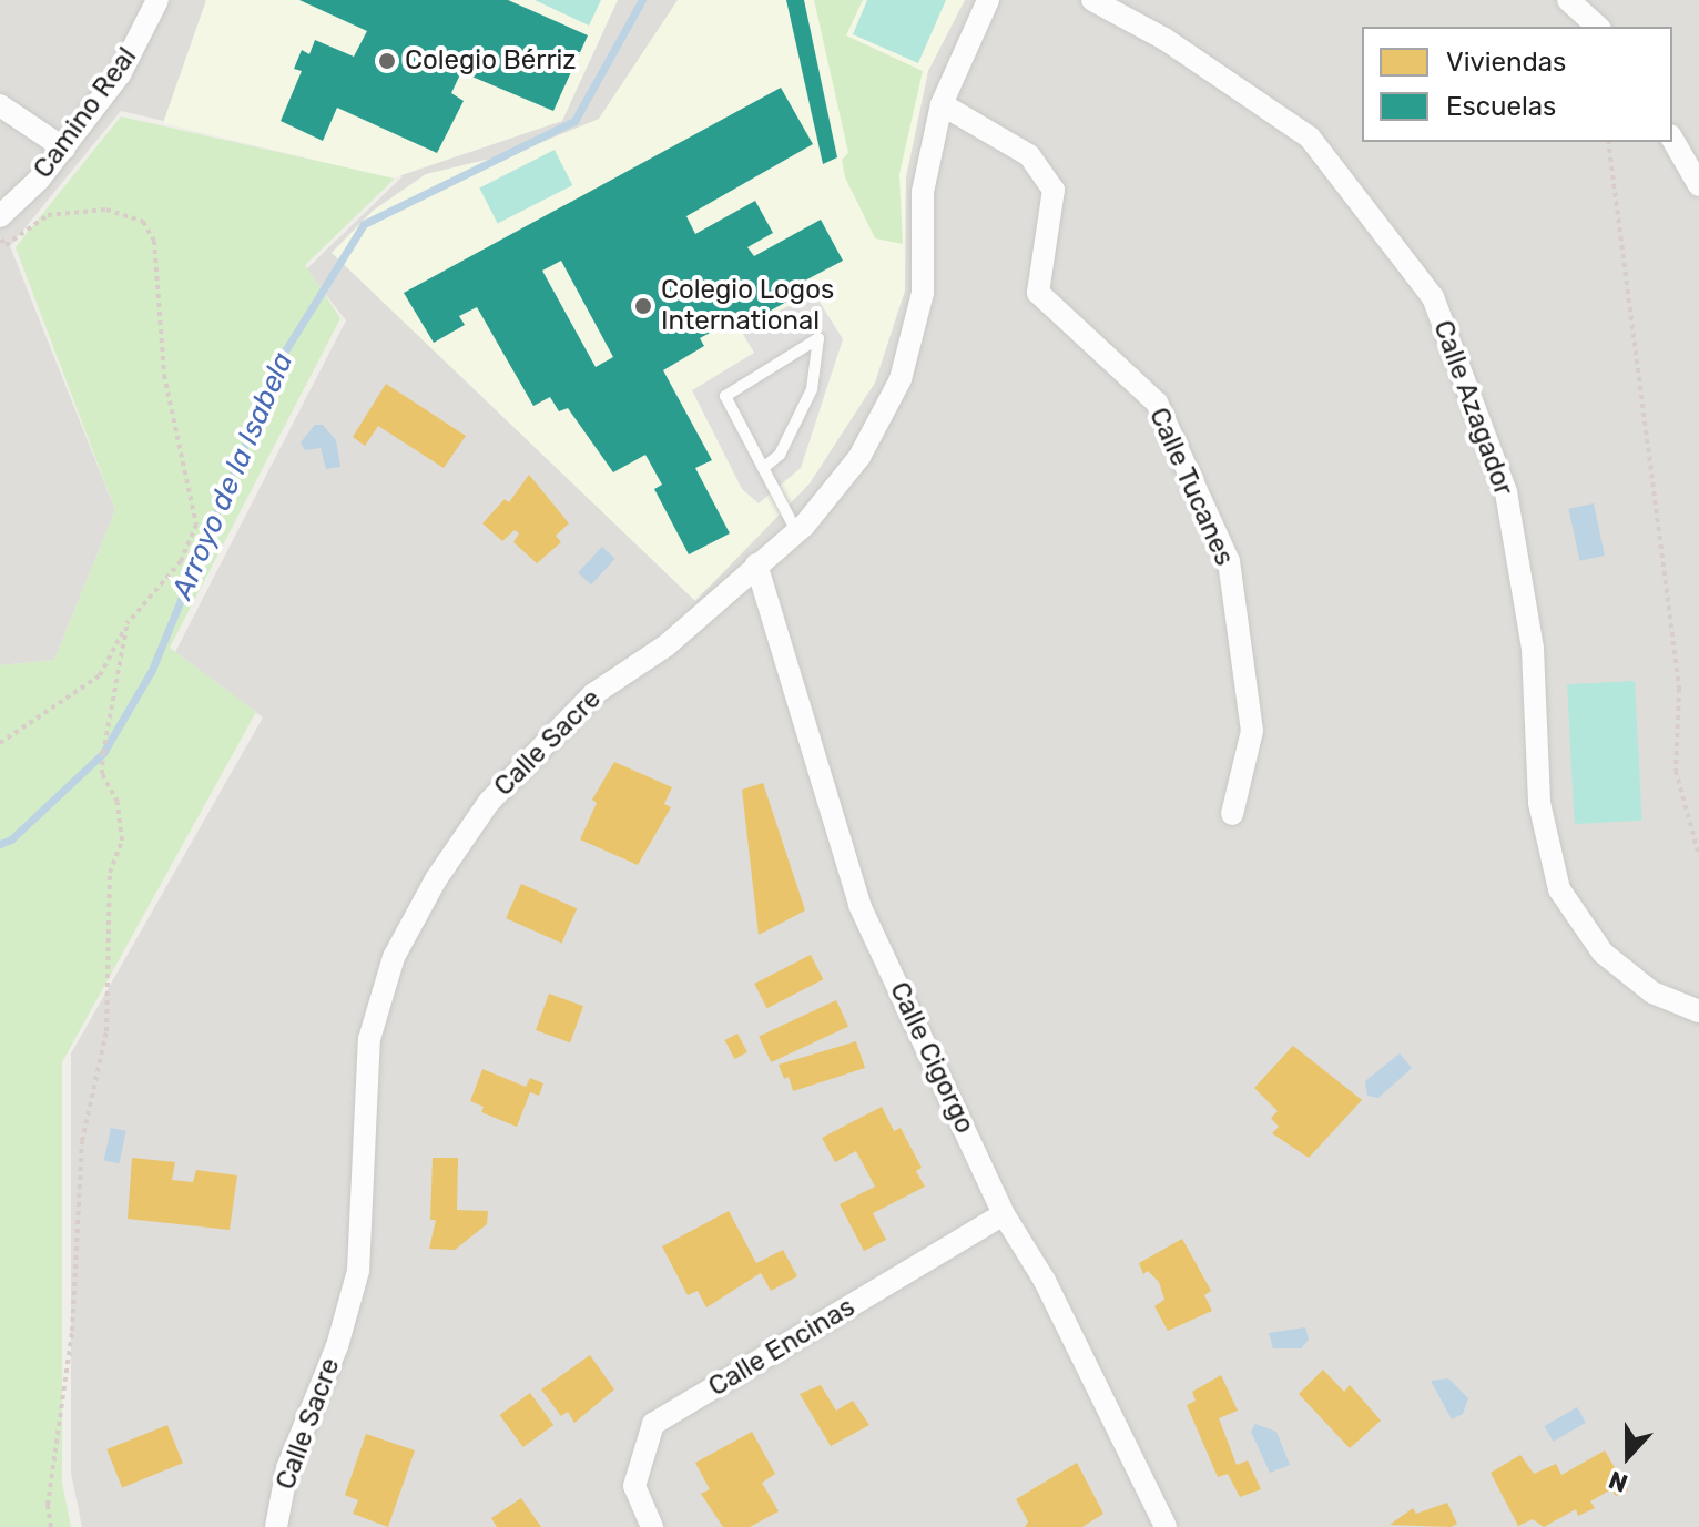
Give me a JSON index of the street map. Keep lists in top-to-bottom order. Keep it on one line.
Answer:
{"streets":{"street":["Camino Real","Calle Azagador","Calle Tucanes","Calle Sacre","Calle Cigorgo","Calle Encinas"]},"crossings":[["Calle Tucanes","Calle Sacre"],["Calle Sacre","Calle Cigorgo"],["Calle Cigorgo","Calle Encinas"]],"water":["Arroyo de la Isabela"],"places":["Colegio Bérriz","Colegio Logos International"],"legend":["Viviendas","Escuelas"],"north":"bottom"}
